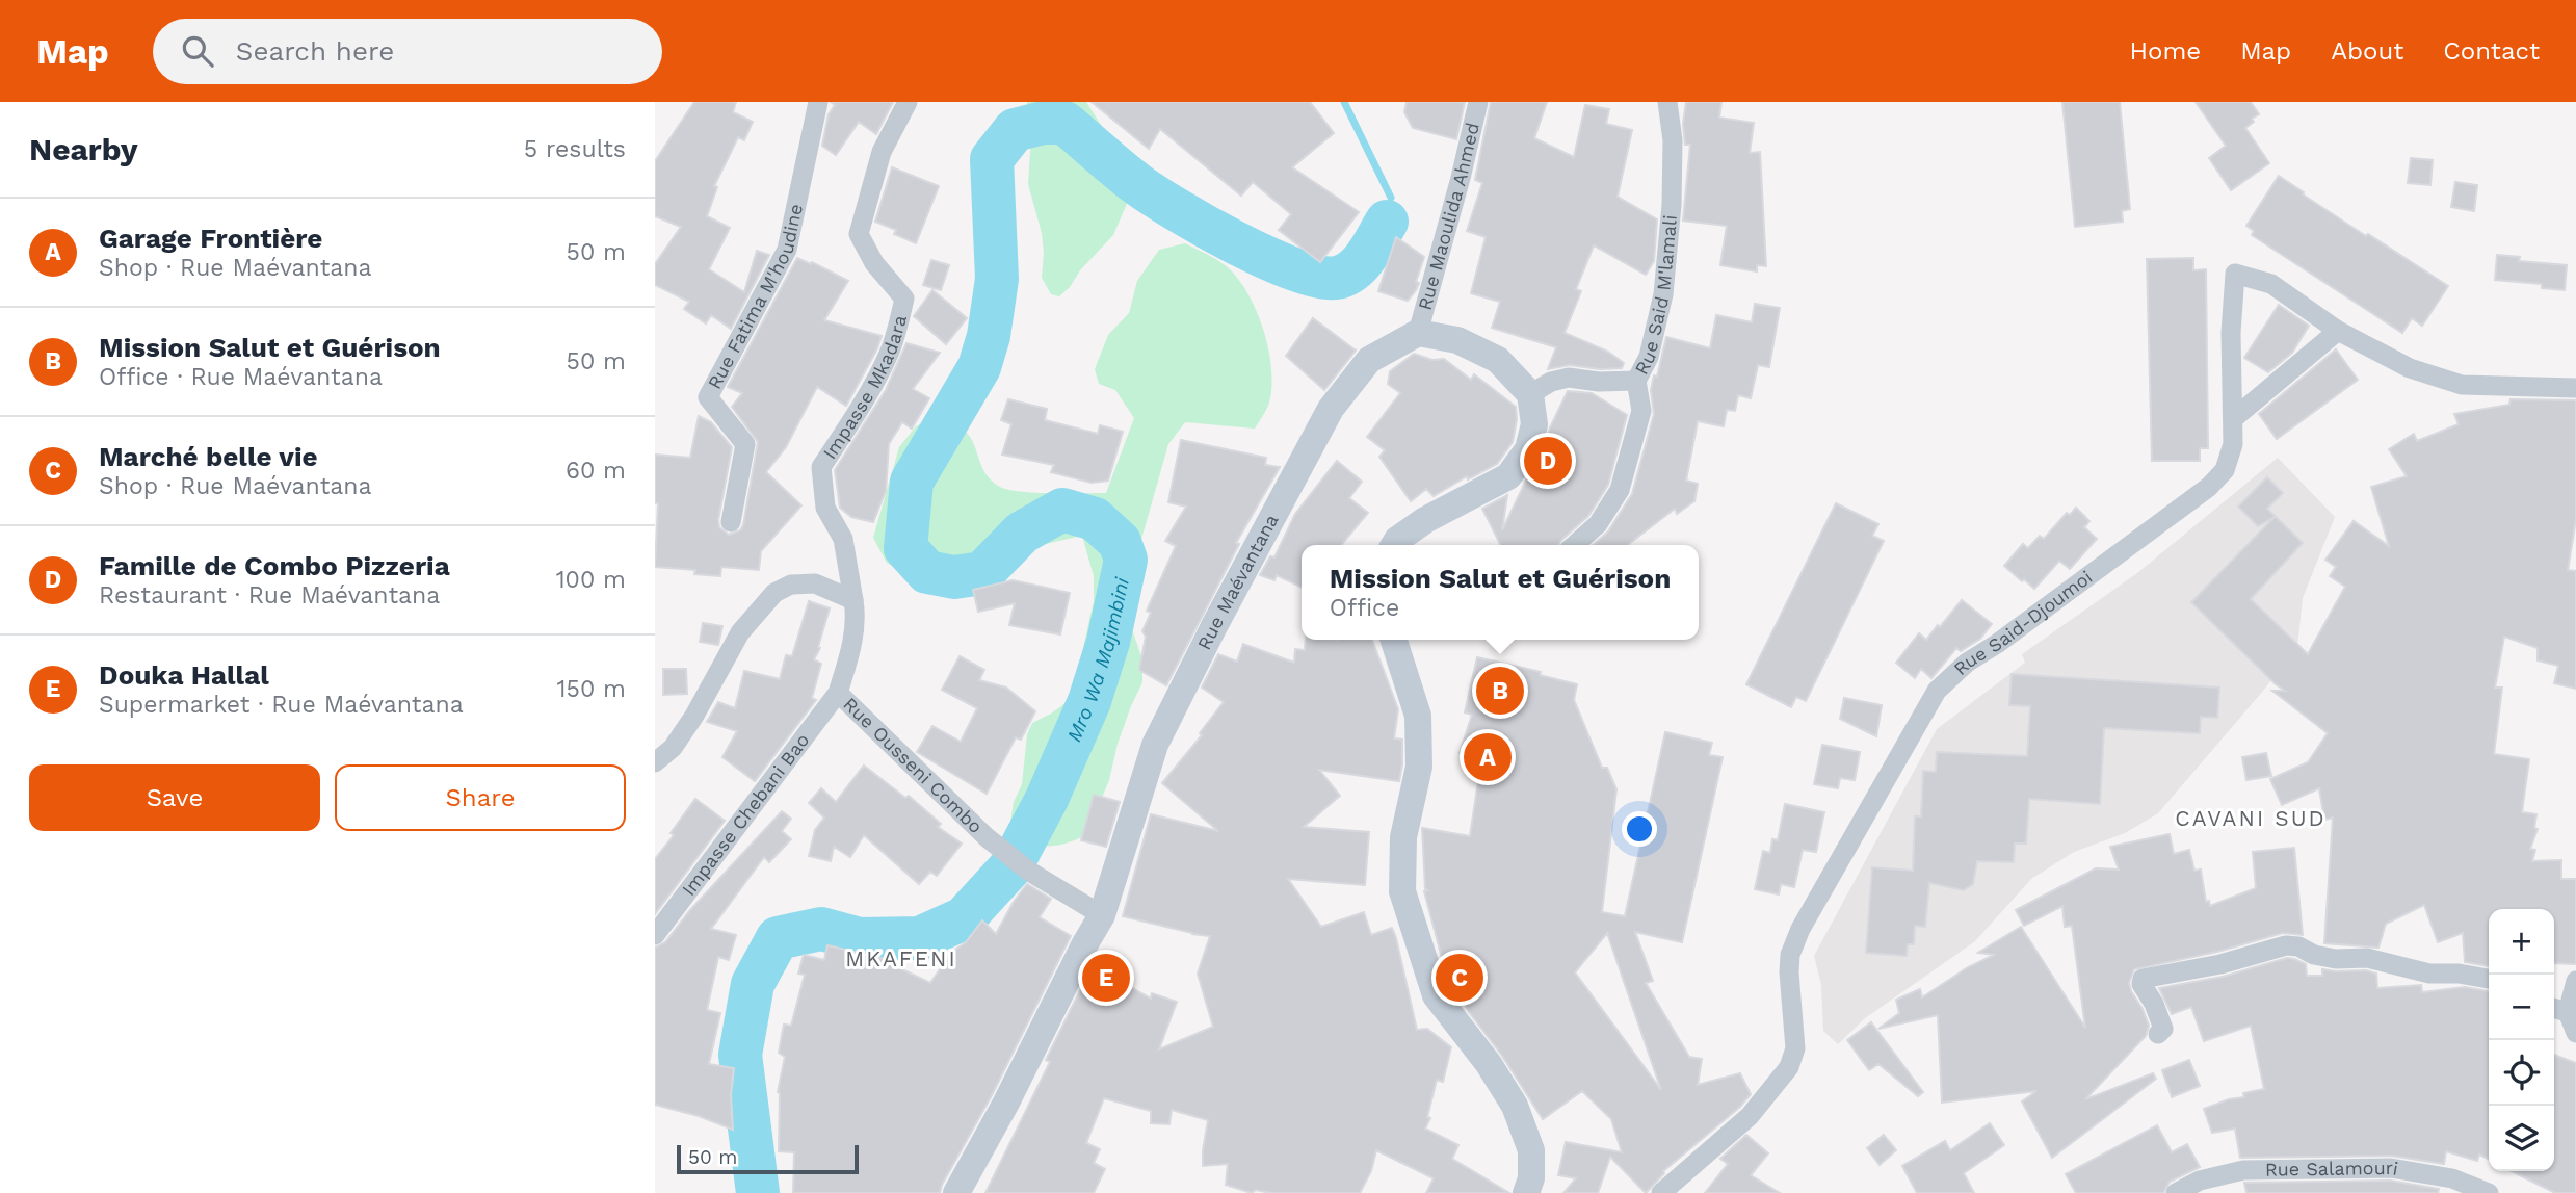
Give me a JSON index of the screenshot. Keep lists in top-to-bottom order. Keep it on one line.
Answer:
{"streets":{"street":["Rue Maoulida Ahmed","Rue Said M'lamali","Rue Fatima M'houdine","Impasse Mkadara","Rue Maévantana","Rue Said-Djoumoi","Rue Ousseni Combo","Impasse Chebani Bao","Rue Salamouri"]},"crossings":[["Rue Maoulida Ahmed","Rue Maévantana"],["Impasse Mkadara","Rue Ousseni Combo"],["Rue Maévantana","Rue Ousseni Combo"],["Rue Ousseni Combo","Impasse Chebani Bao"]],"districts":["CAVANI SUD","MKAFENI"],"water":["Mro Wa Majimbini"],"scale_bar":"50 m","page":{"header":"Map","search":"Search here","nav":["Home","Map","About","Contact"],"heading":["Nearby","5 results"],"list":[{"mark":"A","name":"Garage Frontière","note":"Shop · Rue Maévantana","value":"50 m"},{"mark":"B","name":"Mission Salut et Guérison","note":"Office · Rue Maévantana","value":"50 m"},{"mark":"C","name":"Marché belle vie","note":"Shop · Rue Maévantana","value":"60 m"},{"mark":"D","name":"Famille de Combo Pizzeria","note":"Restaurant · Rue Maévantana","value":"100 m"},{"mark":"E","name":"Douka Hallal","note":"Supermarket · Rue Maévantana","value":"150 m"}],"pins":["D","B","A","C","E"],"popup":["Mission Salut et Guérison","Office"],"buttons":["Save","Share"],"map_buttons":["+","−"],"scale":"50 m"}}
